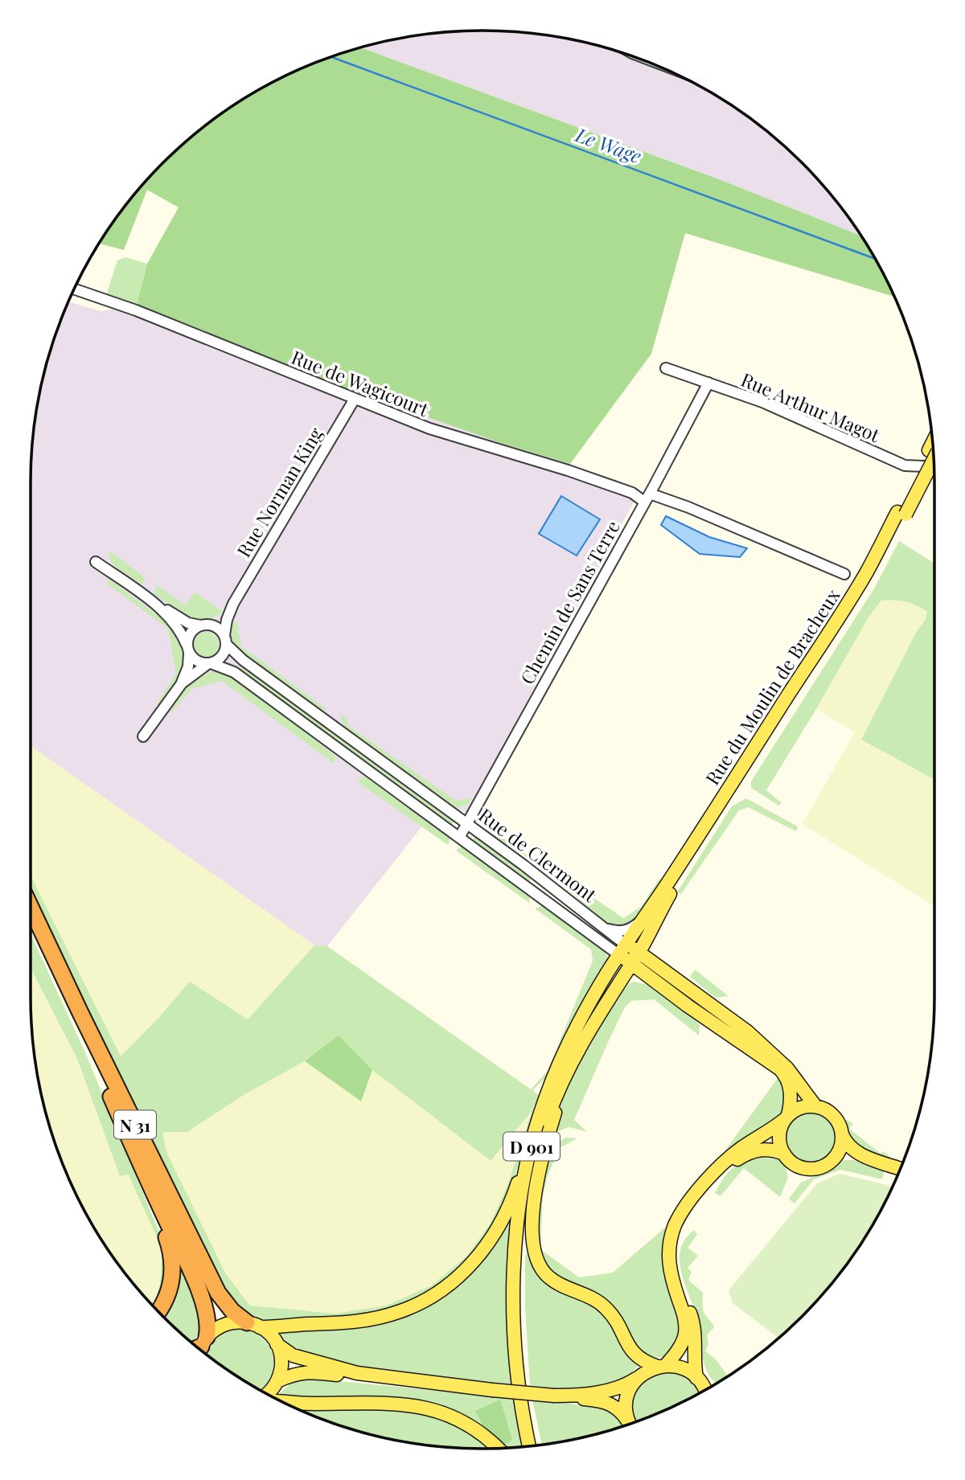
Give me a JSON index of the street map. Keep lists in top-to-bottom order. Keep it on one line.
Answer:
{"streets":{"highway":["N 31"],"main road":["Rue du Moulin de Bracheux","Rue de Clermont","D 901"],"street":["Rue de Wagicourt","Rue Arthur Magot","Rue Norman King","Chemin de Sans Terre"]},"crossings":[["Rue de Wagicourt","Rue Norman King"],["Rue de Wagicourt","Chemin de Sans Terre"],["Rue Arthur Magot","Chemin de Sans Terre"],["Rue Norman King","Rue de Clermont"],["Chemin de Sans Terre","Rue de Clermont"],["Rue du Moulin de Bracheux","Rue de Clermont"],["Rue du Moulin de Bracheux","D 901"],["Rue de Clermont","D 901"]],"water":["Le Wage"]}
